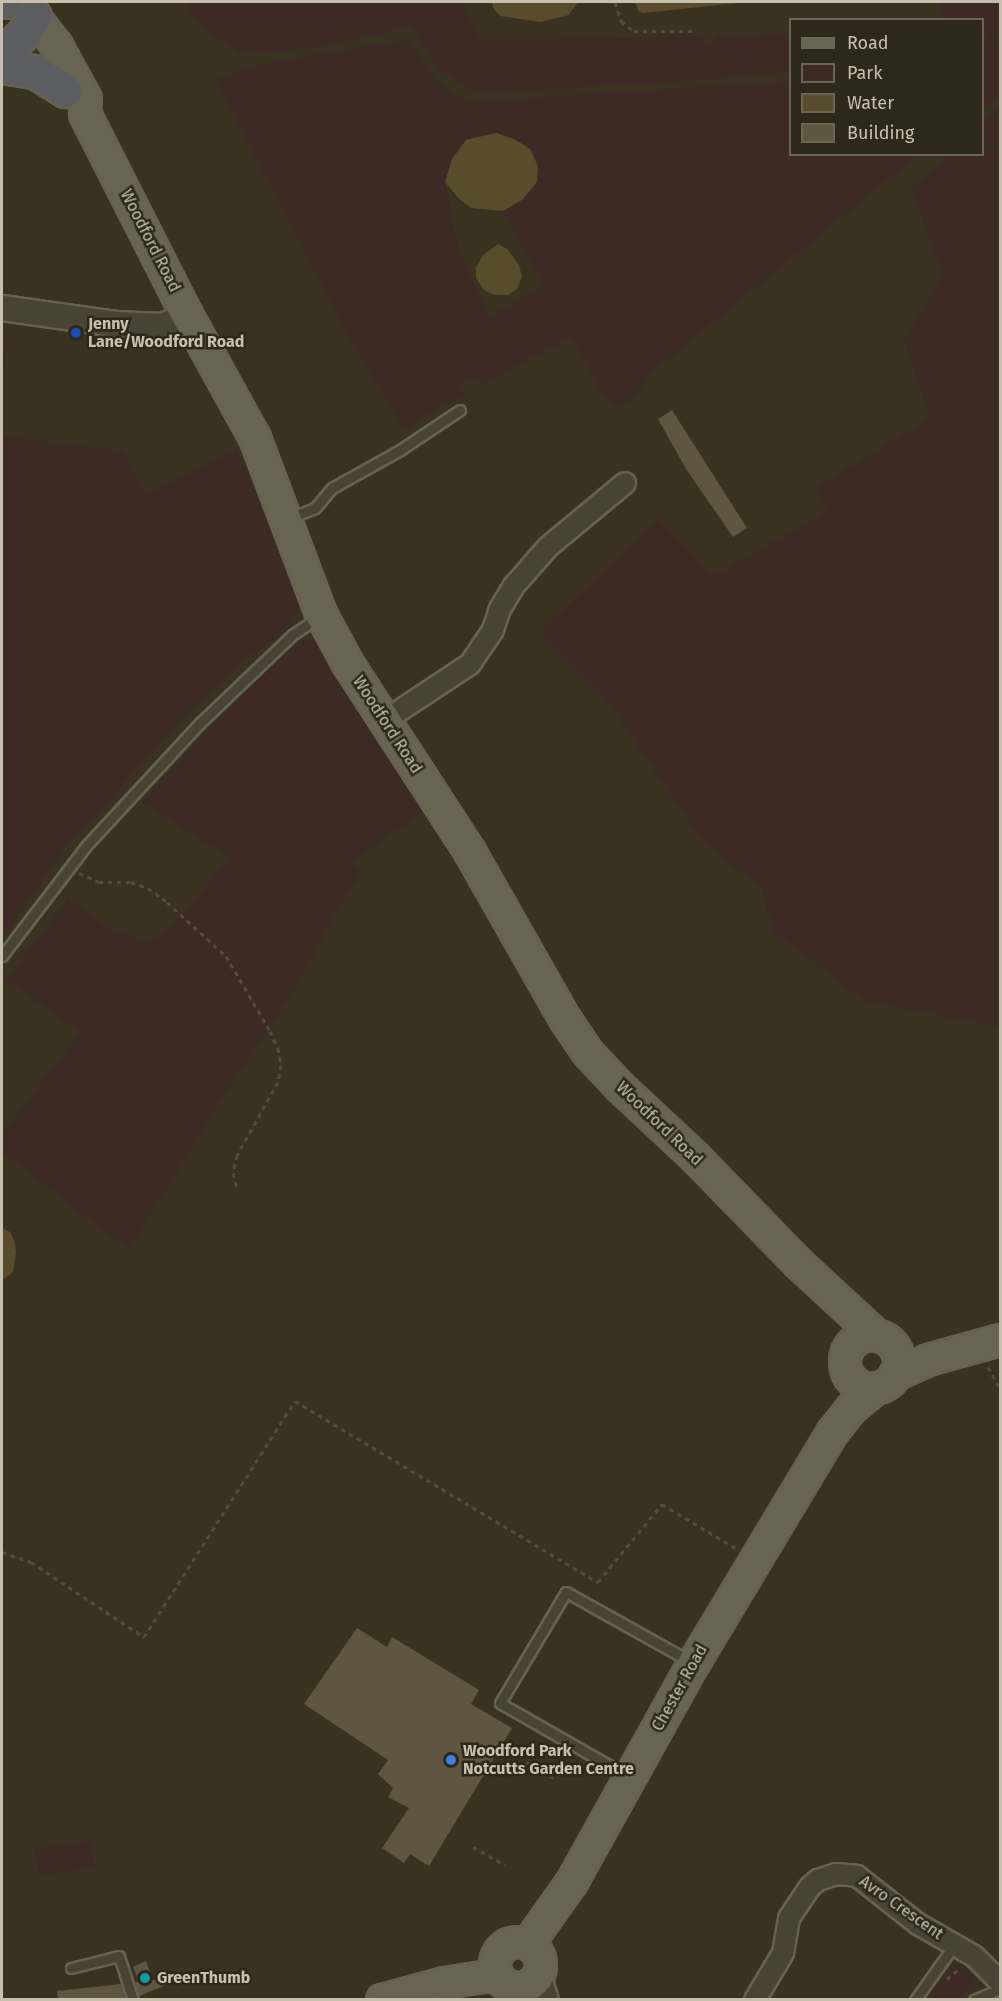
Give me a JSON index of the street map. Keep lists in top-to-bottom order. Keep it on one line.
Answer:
{"streets":{"main road":["Woodford Road","Chester Road"],"street":["Avro Crescent"]},"crossings":[["Woodford Road","Chester Road"]],"places":["Jenny Lane/Woodford Road","Woodford Park Notcutts Garden Centre","GreenThumb"],"legend":["Road","Park","Water","Building"]}
